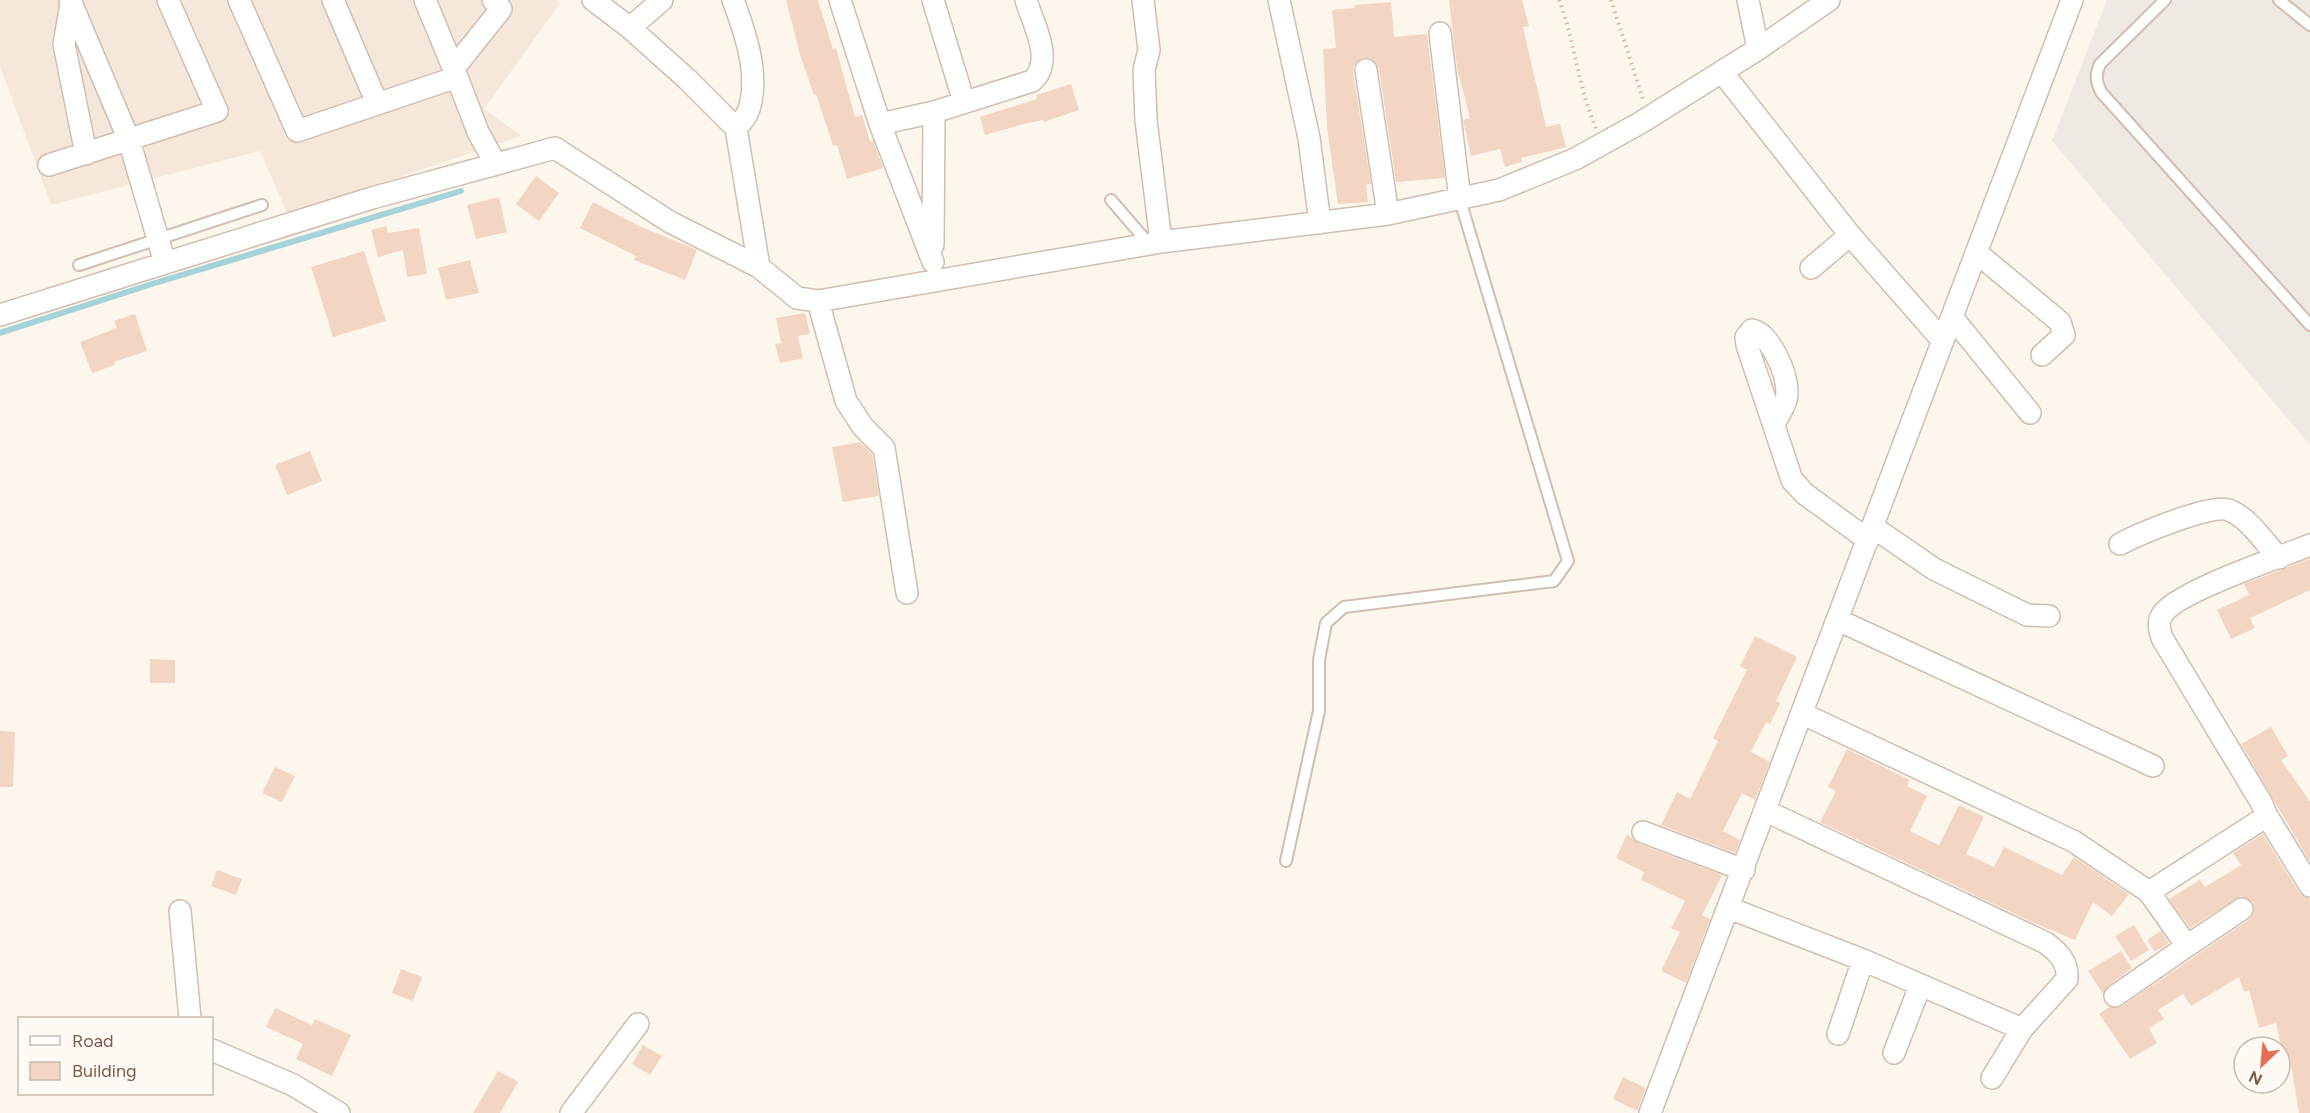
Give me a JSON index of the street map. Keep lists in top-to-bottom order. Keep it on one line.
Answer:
{"legend":["Road","Building"],"north":"bottom left"}
